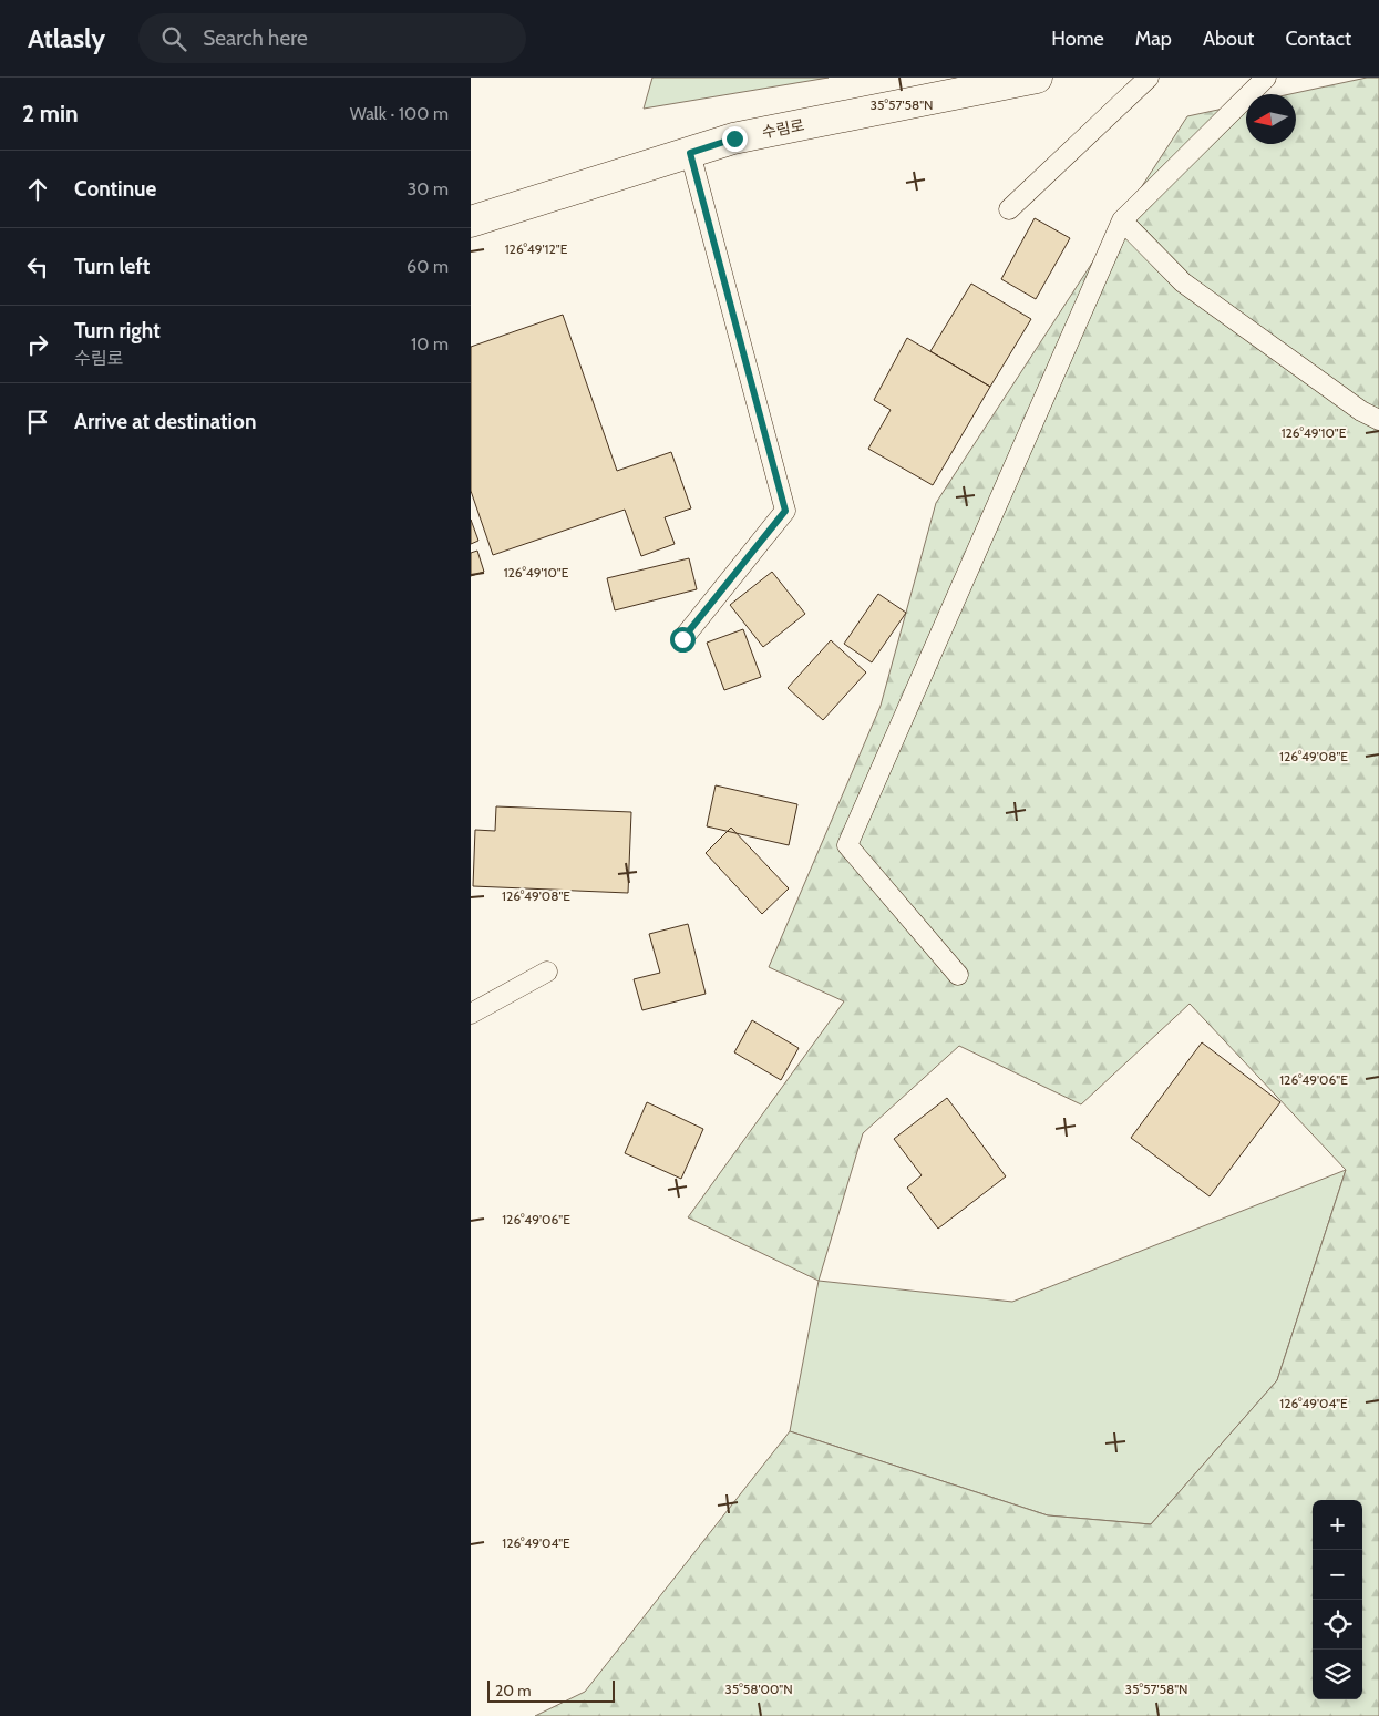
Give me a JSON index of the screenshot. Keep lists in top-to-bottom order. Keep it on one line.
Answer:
{"streets":{"main road":["수림로"]},"scale_bar":"20 m","north":"left","page":{"header":"Atlasly","search":"Search here","nav":["Home","Map","About","Contact"],"heading":["2 min","Walk · 100 m"],"list":[["Continue","30 m"],["Turn left","60 m"],["Turn right","수림로","10 m"],"Arrive at destination"],"map_buttons":["+","−"],"scale":"20 m"},"coordinates":["35°57'58\"N","126°49'12\"E","126°49'10\"E","126°49'08\"E","126°49'06\"E","126°49'04\"E","35°58'00\"N"]}
